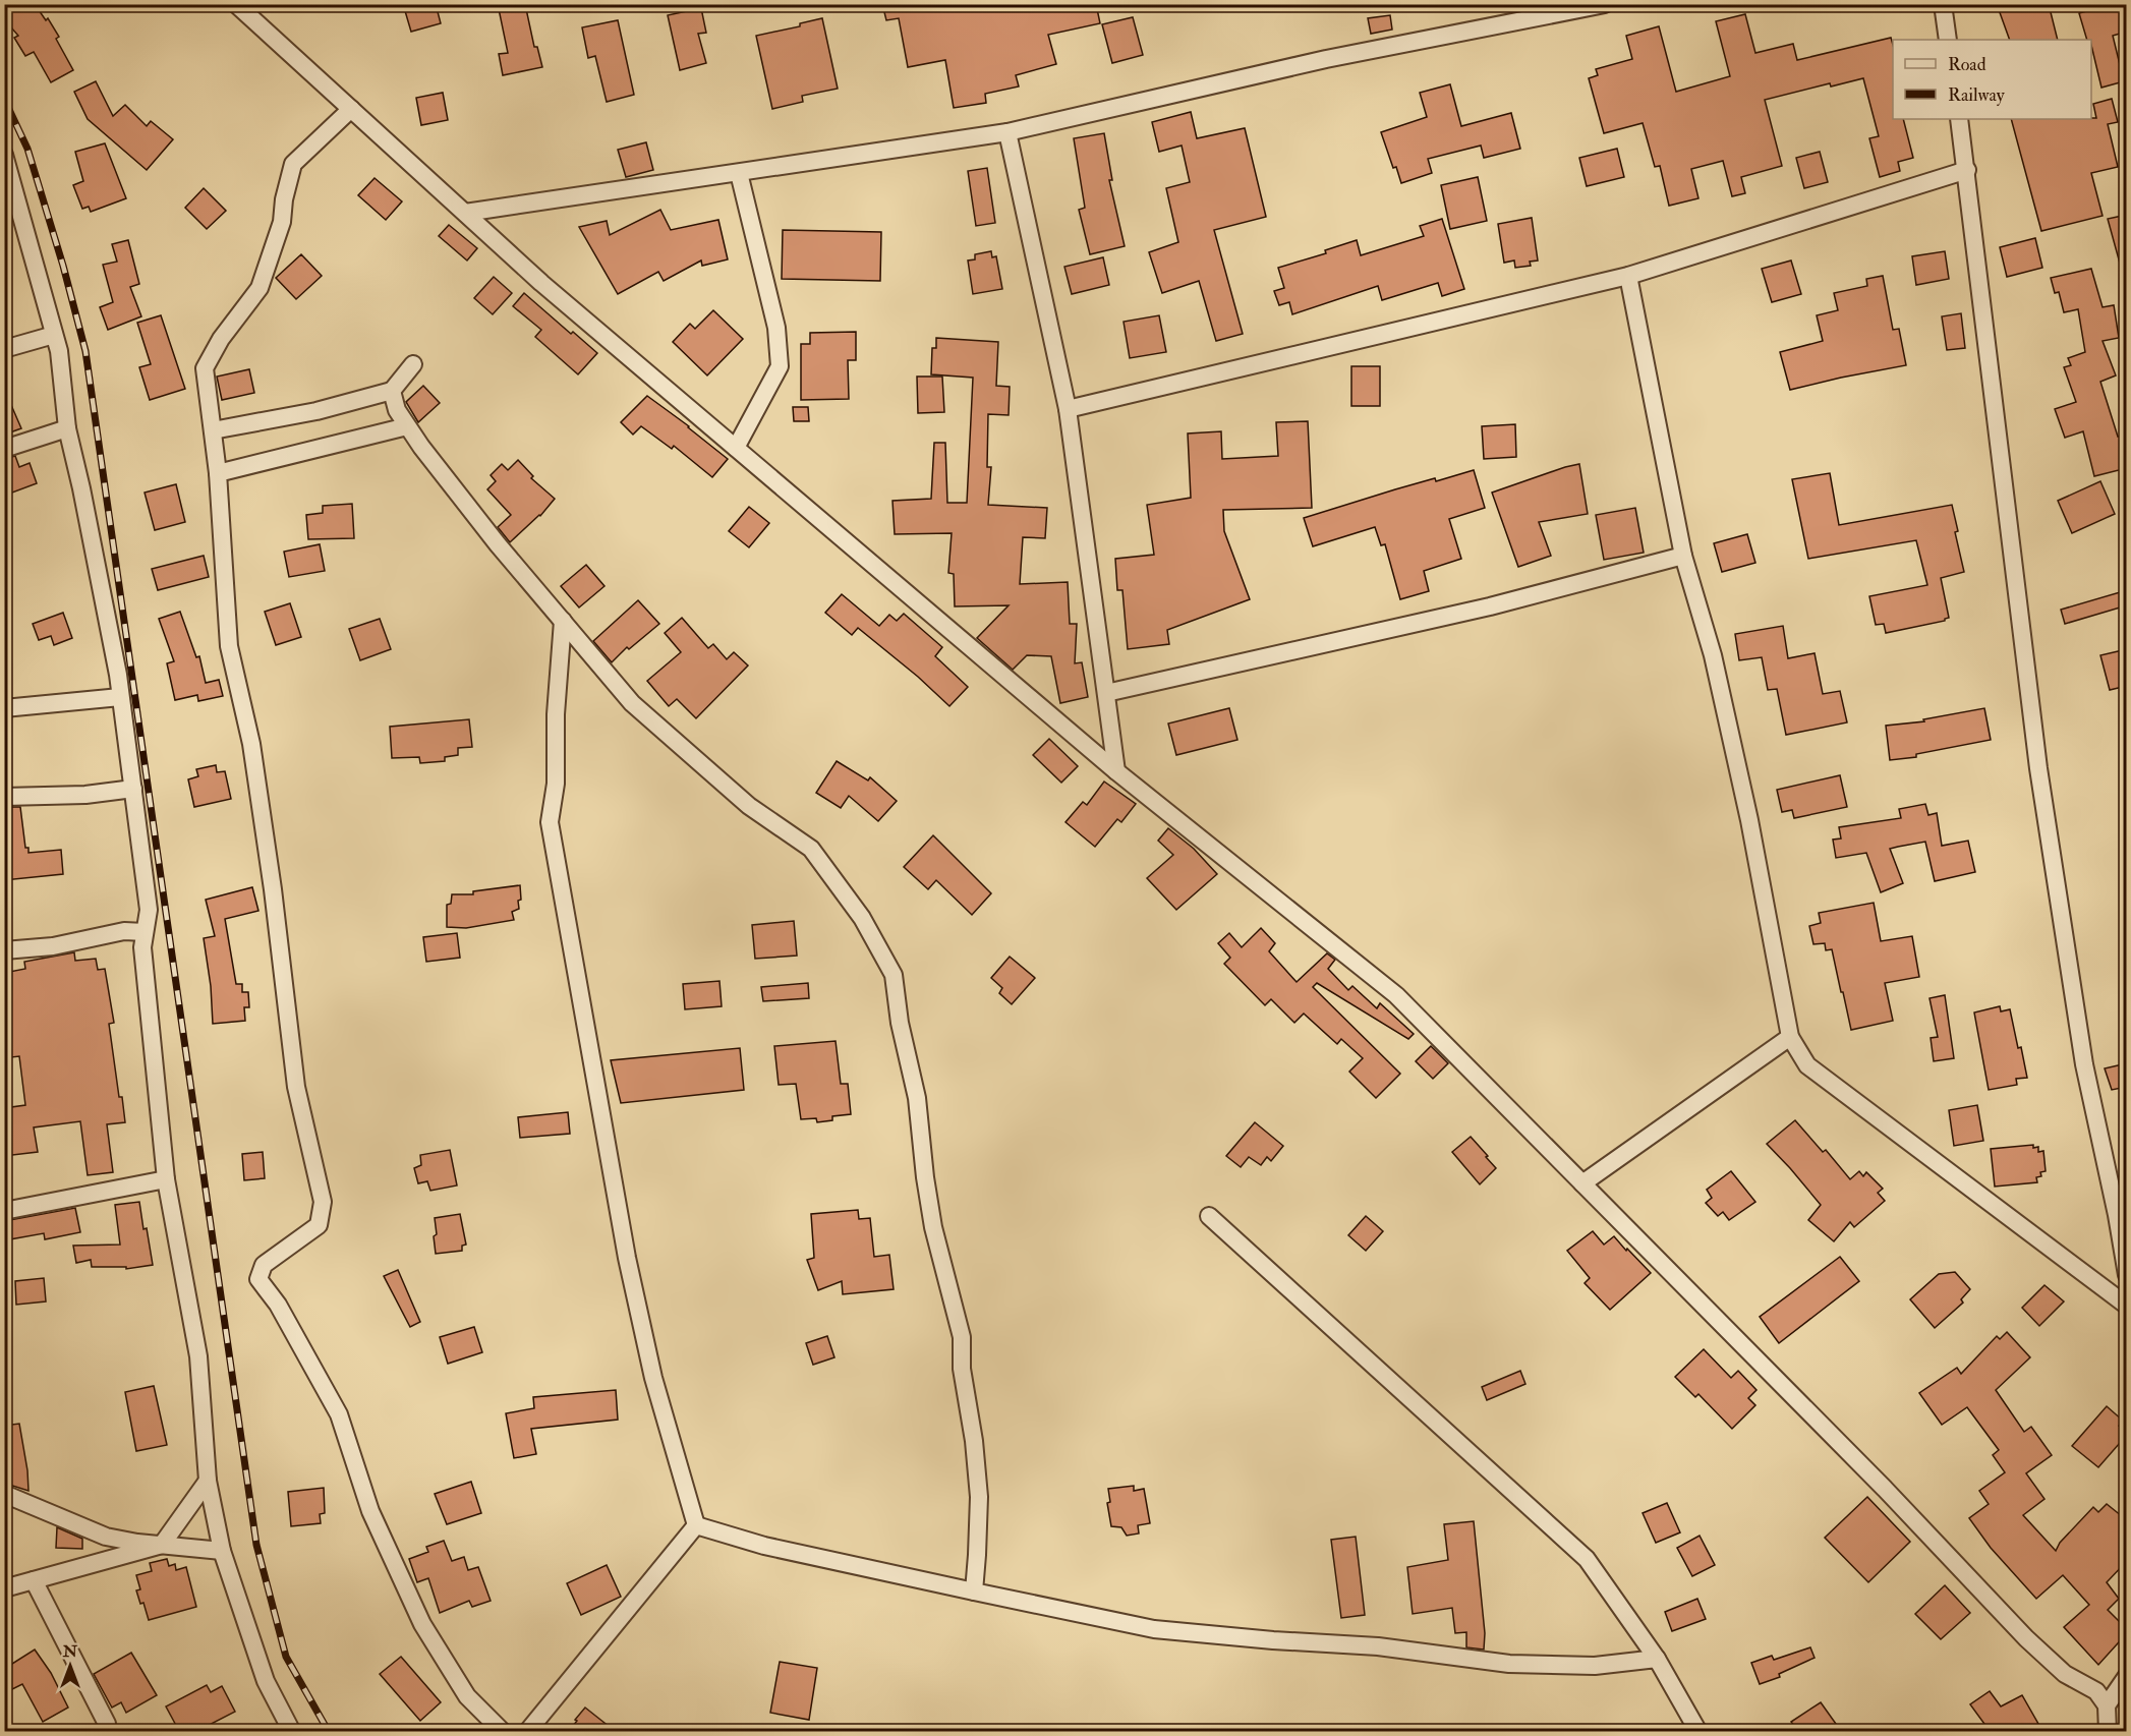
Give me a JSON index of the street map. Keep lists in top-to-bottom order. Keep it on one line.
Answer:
{"legend":["Road","Railway"],"north":"top"}
